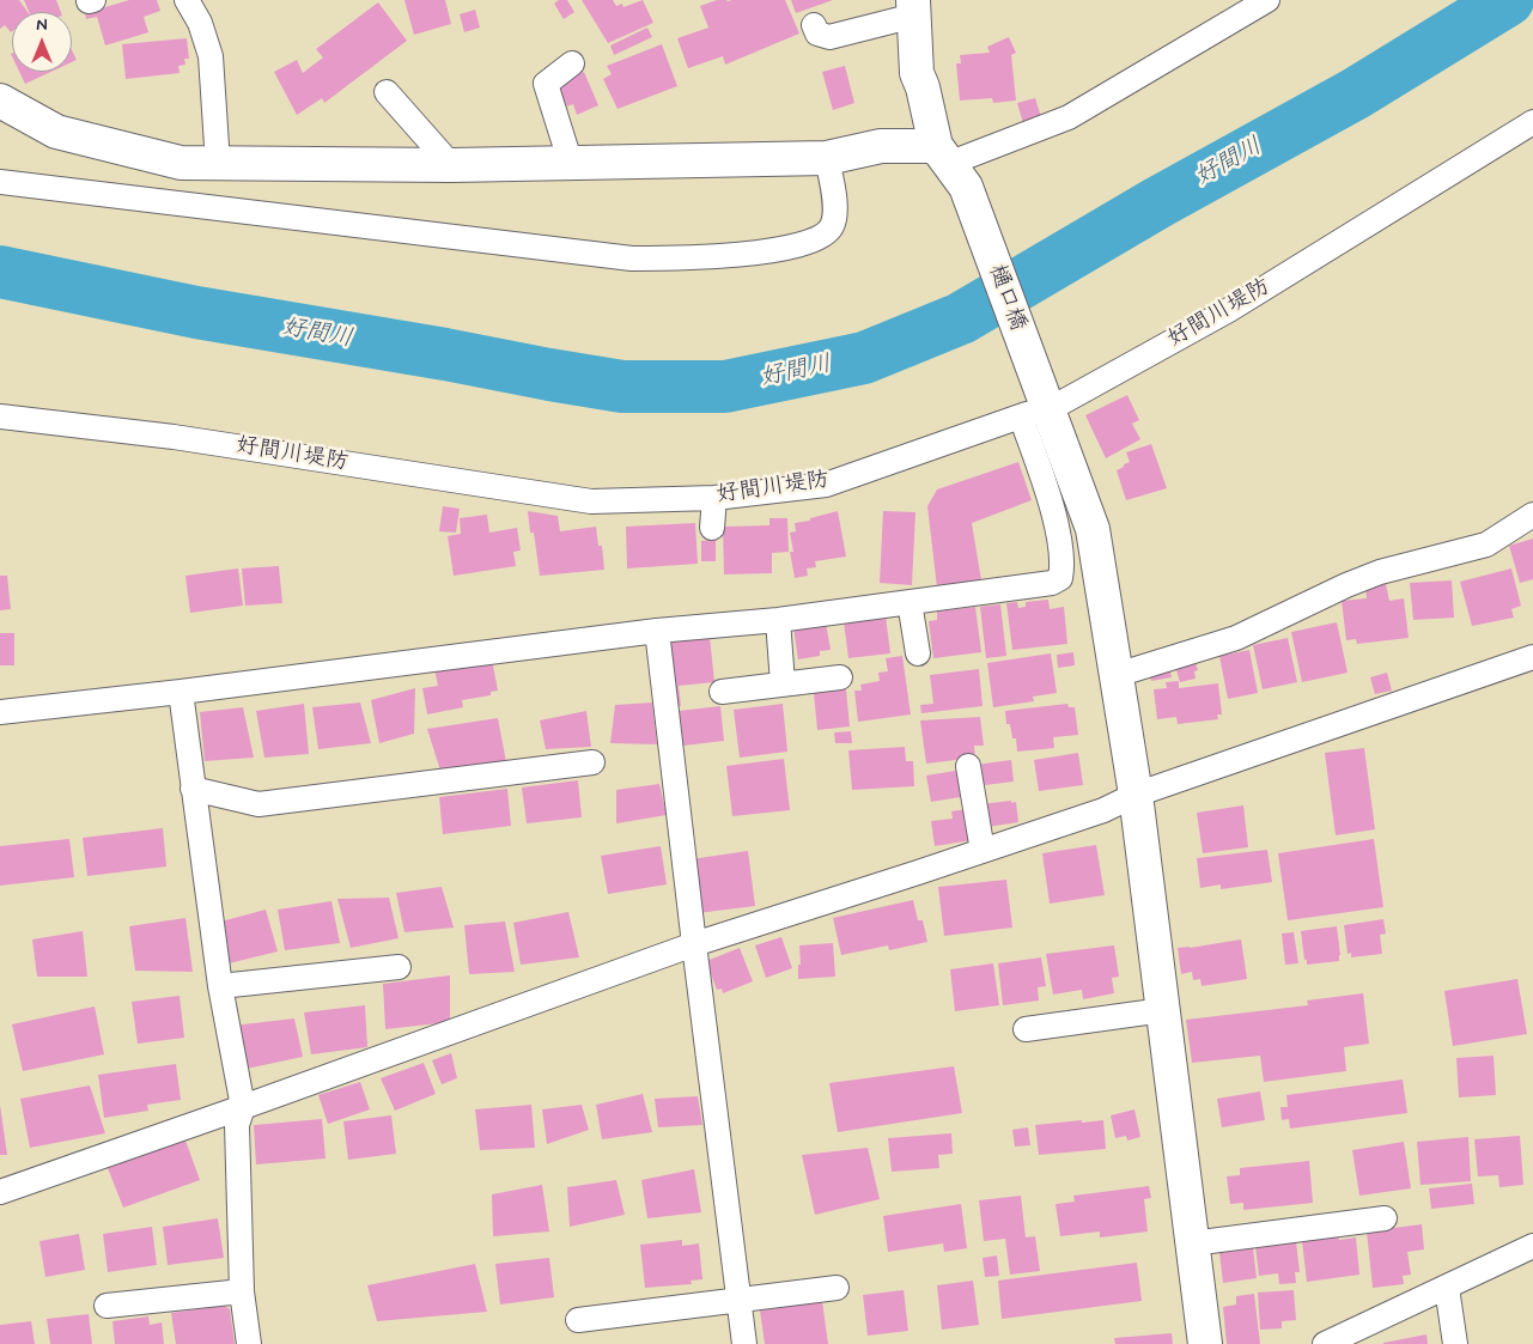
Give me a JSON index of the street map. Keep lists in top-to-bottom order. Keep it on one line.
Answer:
{"streets":{"street":["樋口橋","好間川堤防"]},"crossings":[["樋口橋","好間川堤防"]],"water":["好間川"],"north":"top"}
